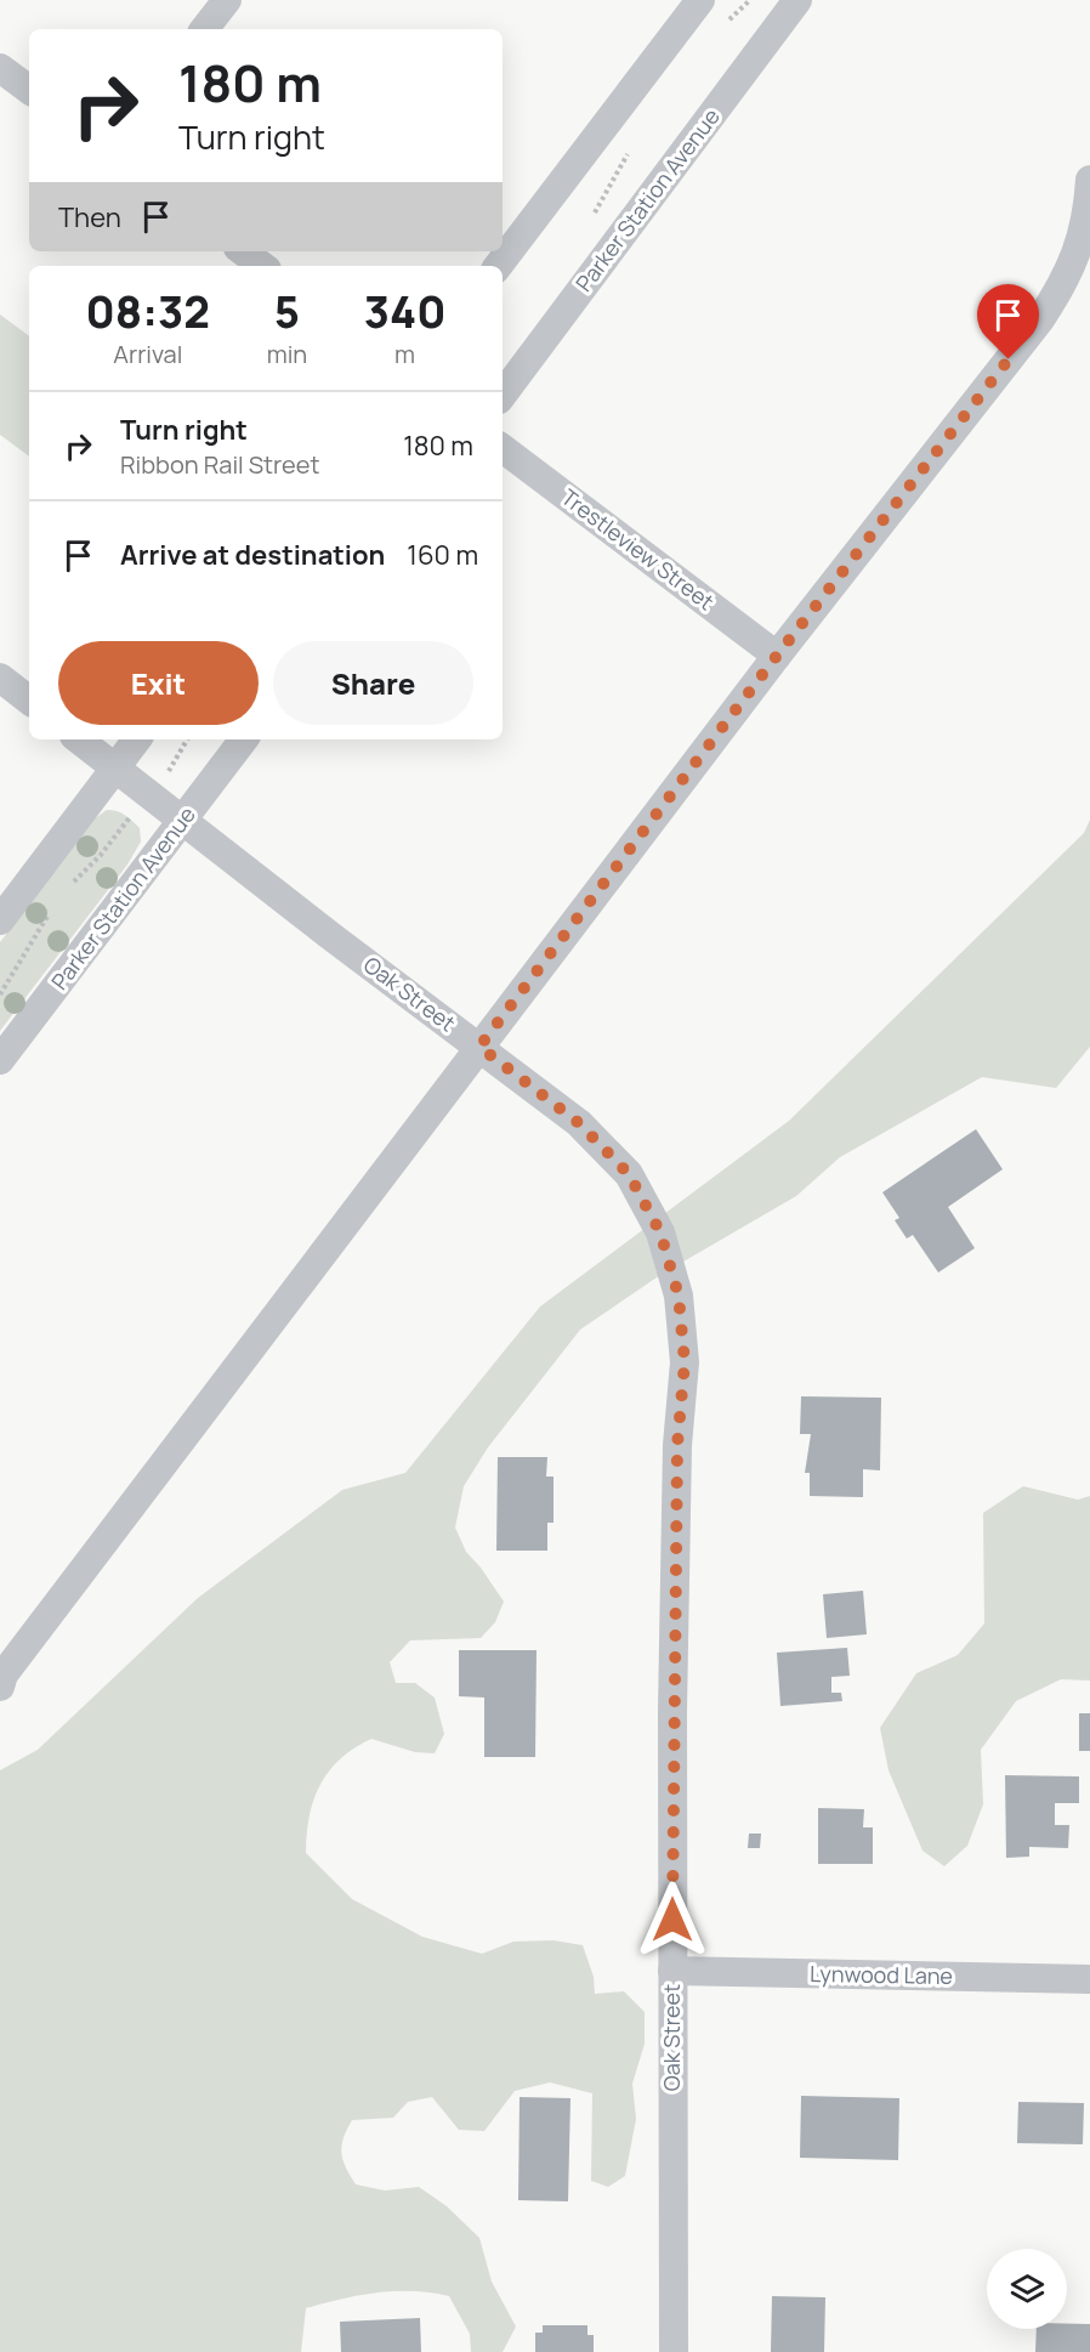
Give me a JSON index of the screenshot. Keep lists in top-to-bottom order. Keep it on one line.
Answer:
{"streets":{"street":["Parker Station Avenue","Trestleview Street","Oak Street","Lynwood Lane"]},"crossings":[["Parker Station Avenue","Oak Street"],["Oak Street","Lynwood Lane"]],"page":{"turn":["180 m","Turn right"],"then":"Then","eta":["08:32","Arrival","5","min","340","m"],"list":[{"name":"Turn right","note":"Ribbon Rail Street","value":"180 m"},{"name":"Arrive at destination","value":"160 m"}],"buttons":["Exit","Share"]}}
